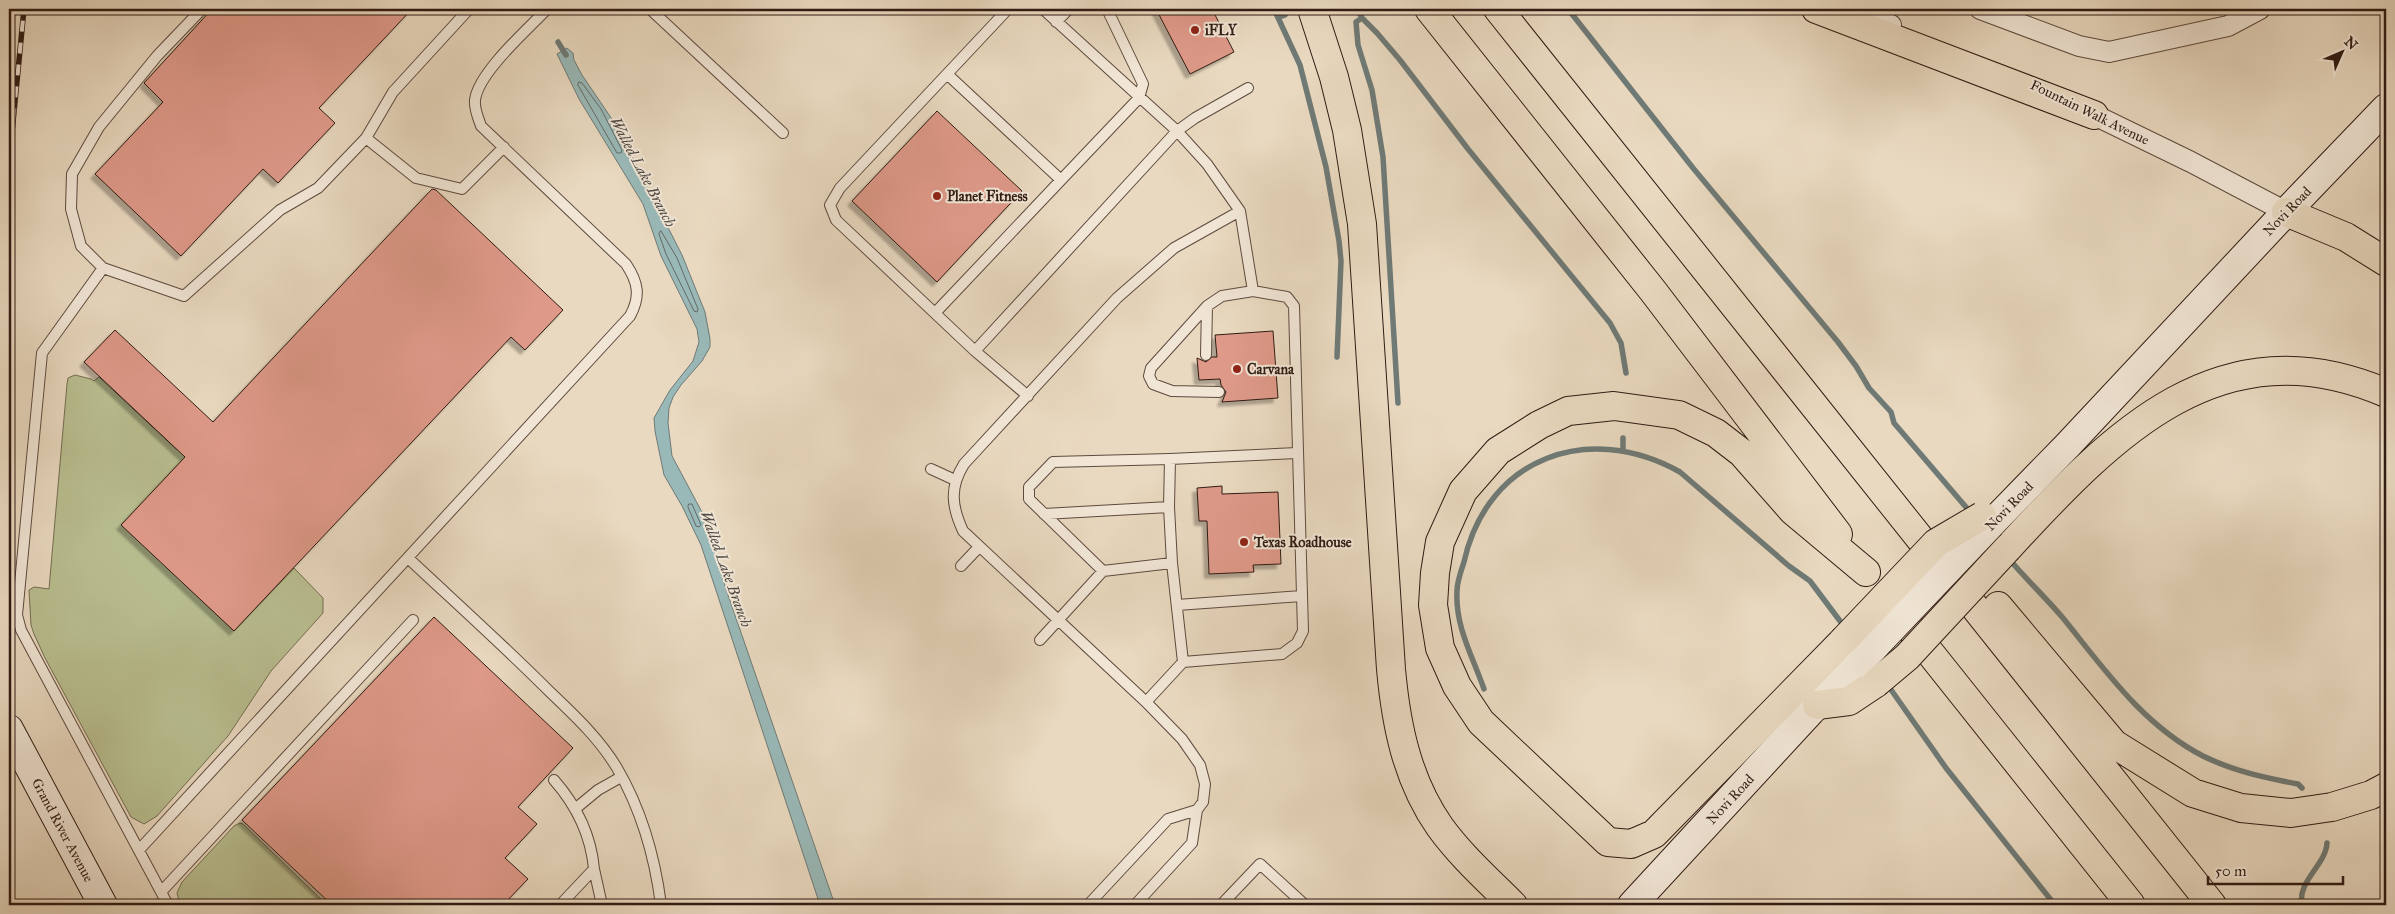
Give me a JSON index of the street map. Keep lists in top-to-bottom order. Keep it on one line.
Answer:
{"streets":{"main road":["Novi Road","Grand River Avenue"],"street":["Fountain Walk Avenue"]},"crossings":[["Fountain Walk Avenue","Novi Road"]],"water":["Walled Lake Branch"],"places":["iFLY","Planet Fitness","Carvana","Texas Roadhouse"],"scale_bar":"50 m","north":"top right"}
